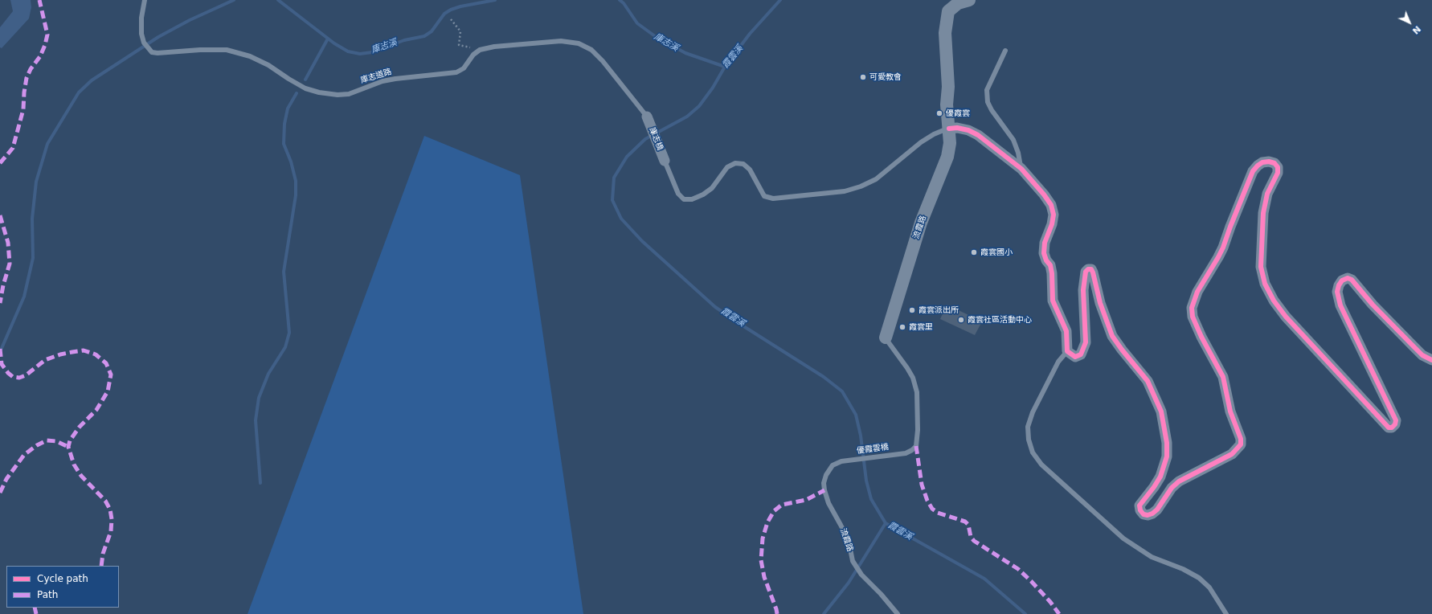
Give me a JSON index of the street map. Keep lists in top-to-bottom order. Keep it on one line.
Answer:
{"streets":{"street":["庫志橋","流霞路"],"lane":["庫志道路","優霞雲橋"]},"crossings":[["流霞路","優霞雲橋"]],"water":["庫志溪","霞雲溪"],"places":["可愛教會","優霞雲","霞雲國小","霞雲派出所","霞雲社區活動中心","霞雲里"],"legend":["Cycle path","Path"],"north":"bottom right"}
